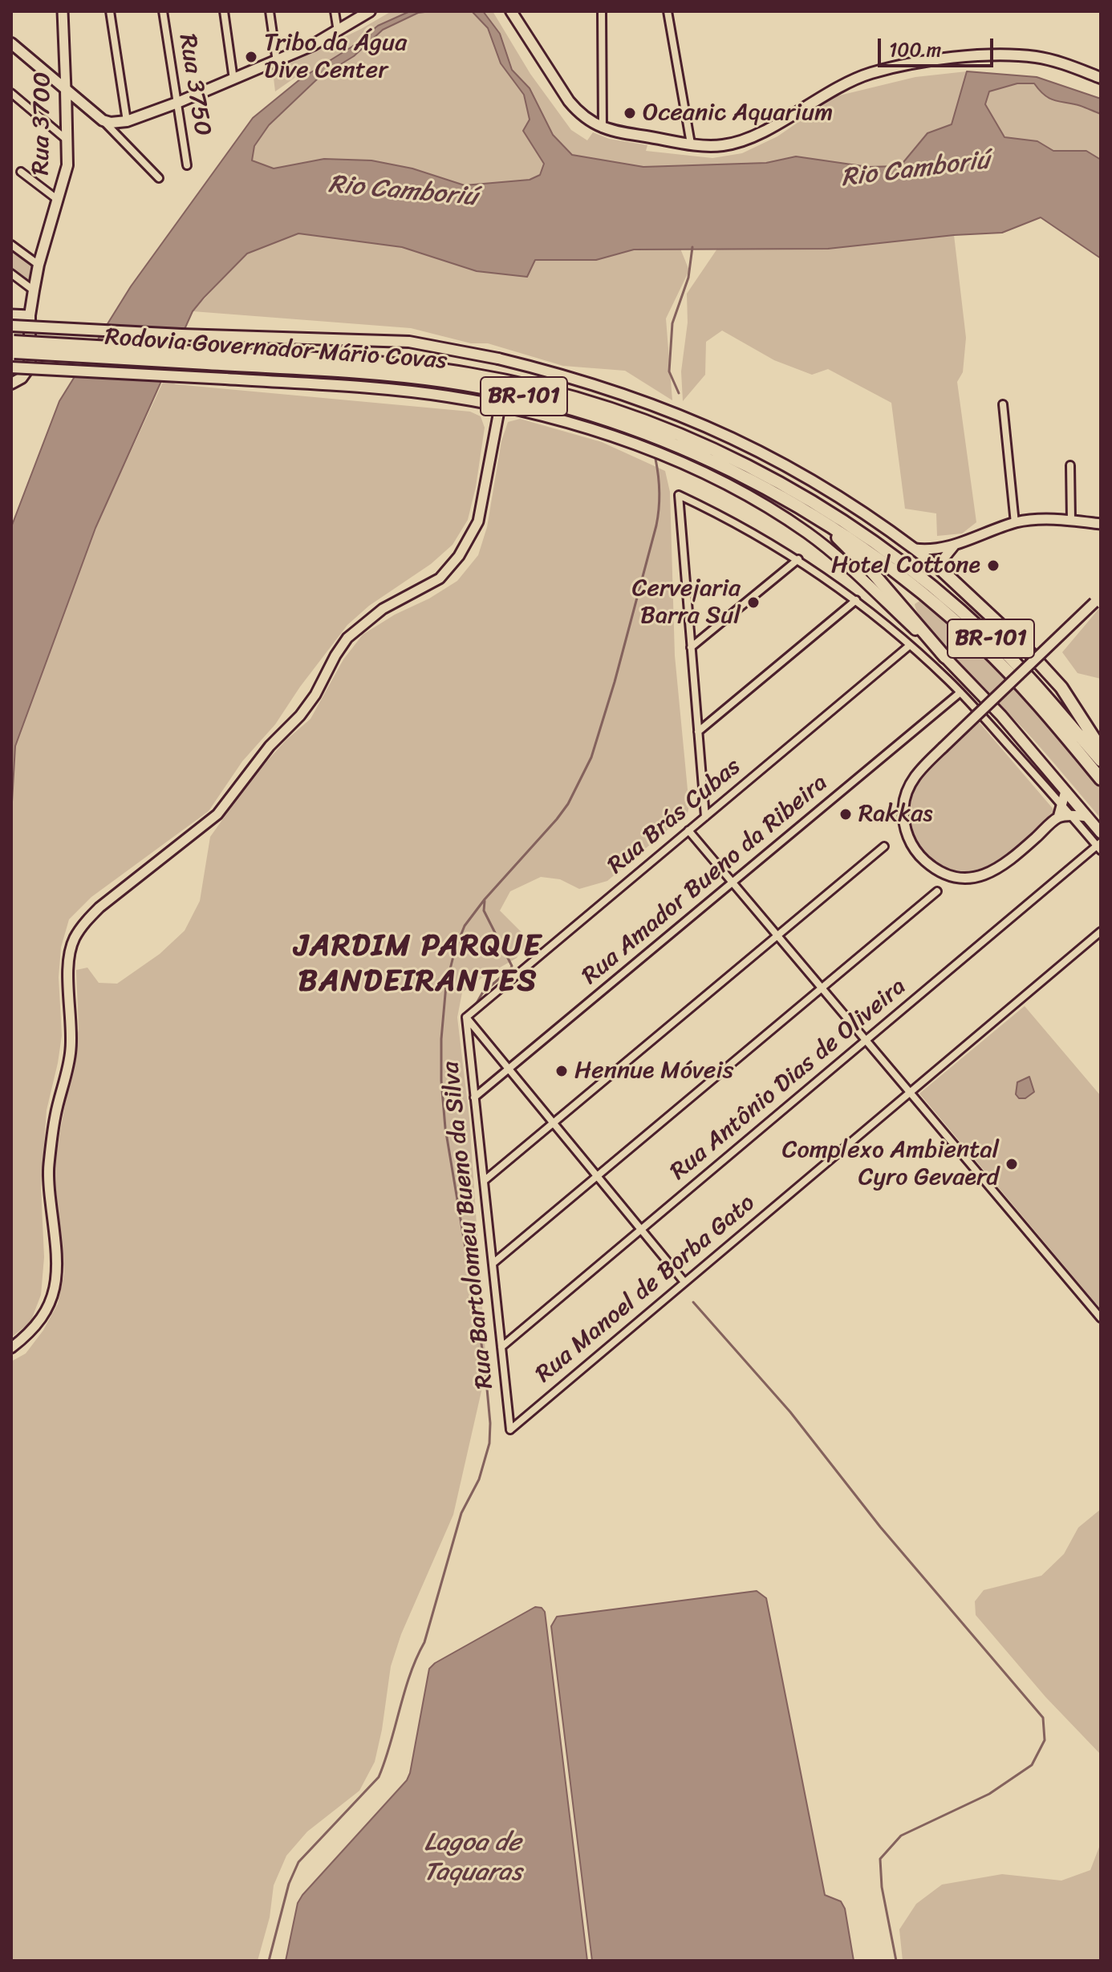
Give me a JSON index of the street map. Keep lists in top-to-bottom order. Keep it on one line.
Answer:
{"streets":{"highway":["Rodovia Governador Mário Covas","BR-101"],"main road":["Rua 3700"],"street":["Rua 3750","Rua Brás Cubas","Rua Amador Bueno da Ribeira","Rua Antônio Dias de Oliveira","Rua Bartolomeu Bueno da Silva","Rua Manoel de Borba Gato"]},"crossings":[["Rua Brás Cubas","Rua Bartolomeu Bueno da Silva"],["Rua Amador Bueno da Ribeira","Rua Bartolomeu Bueno da Silva"],["Rua Antônio Dias de Oliveira","Rua Bartolomeu Bueno da Silva"],["Rua Bartolomeu Bueno da Silva","Rua Manoel de Borba Gato"]],"districts":["JARDIM PARQUE BANDEIRANTES"],"water":["Rio Camboriú","Lagoa de Taquaras"],"places":["Tribo da Água Dive Center","Oceanic Aquarium","Hotel Cottone","Cervejaria Barra Sul","Rakkas","Hennue Móveis","Complexo Ambiental Cyro Gevaerd"],"scale_bar":"100 m"}
